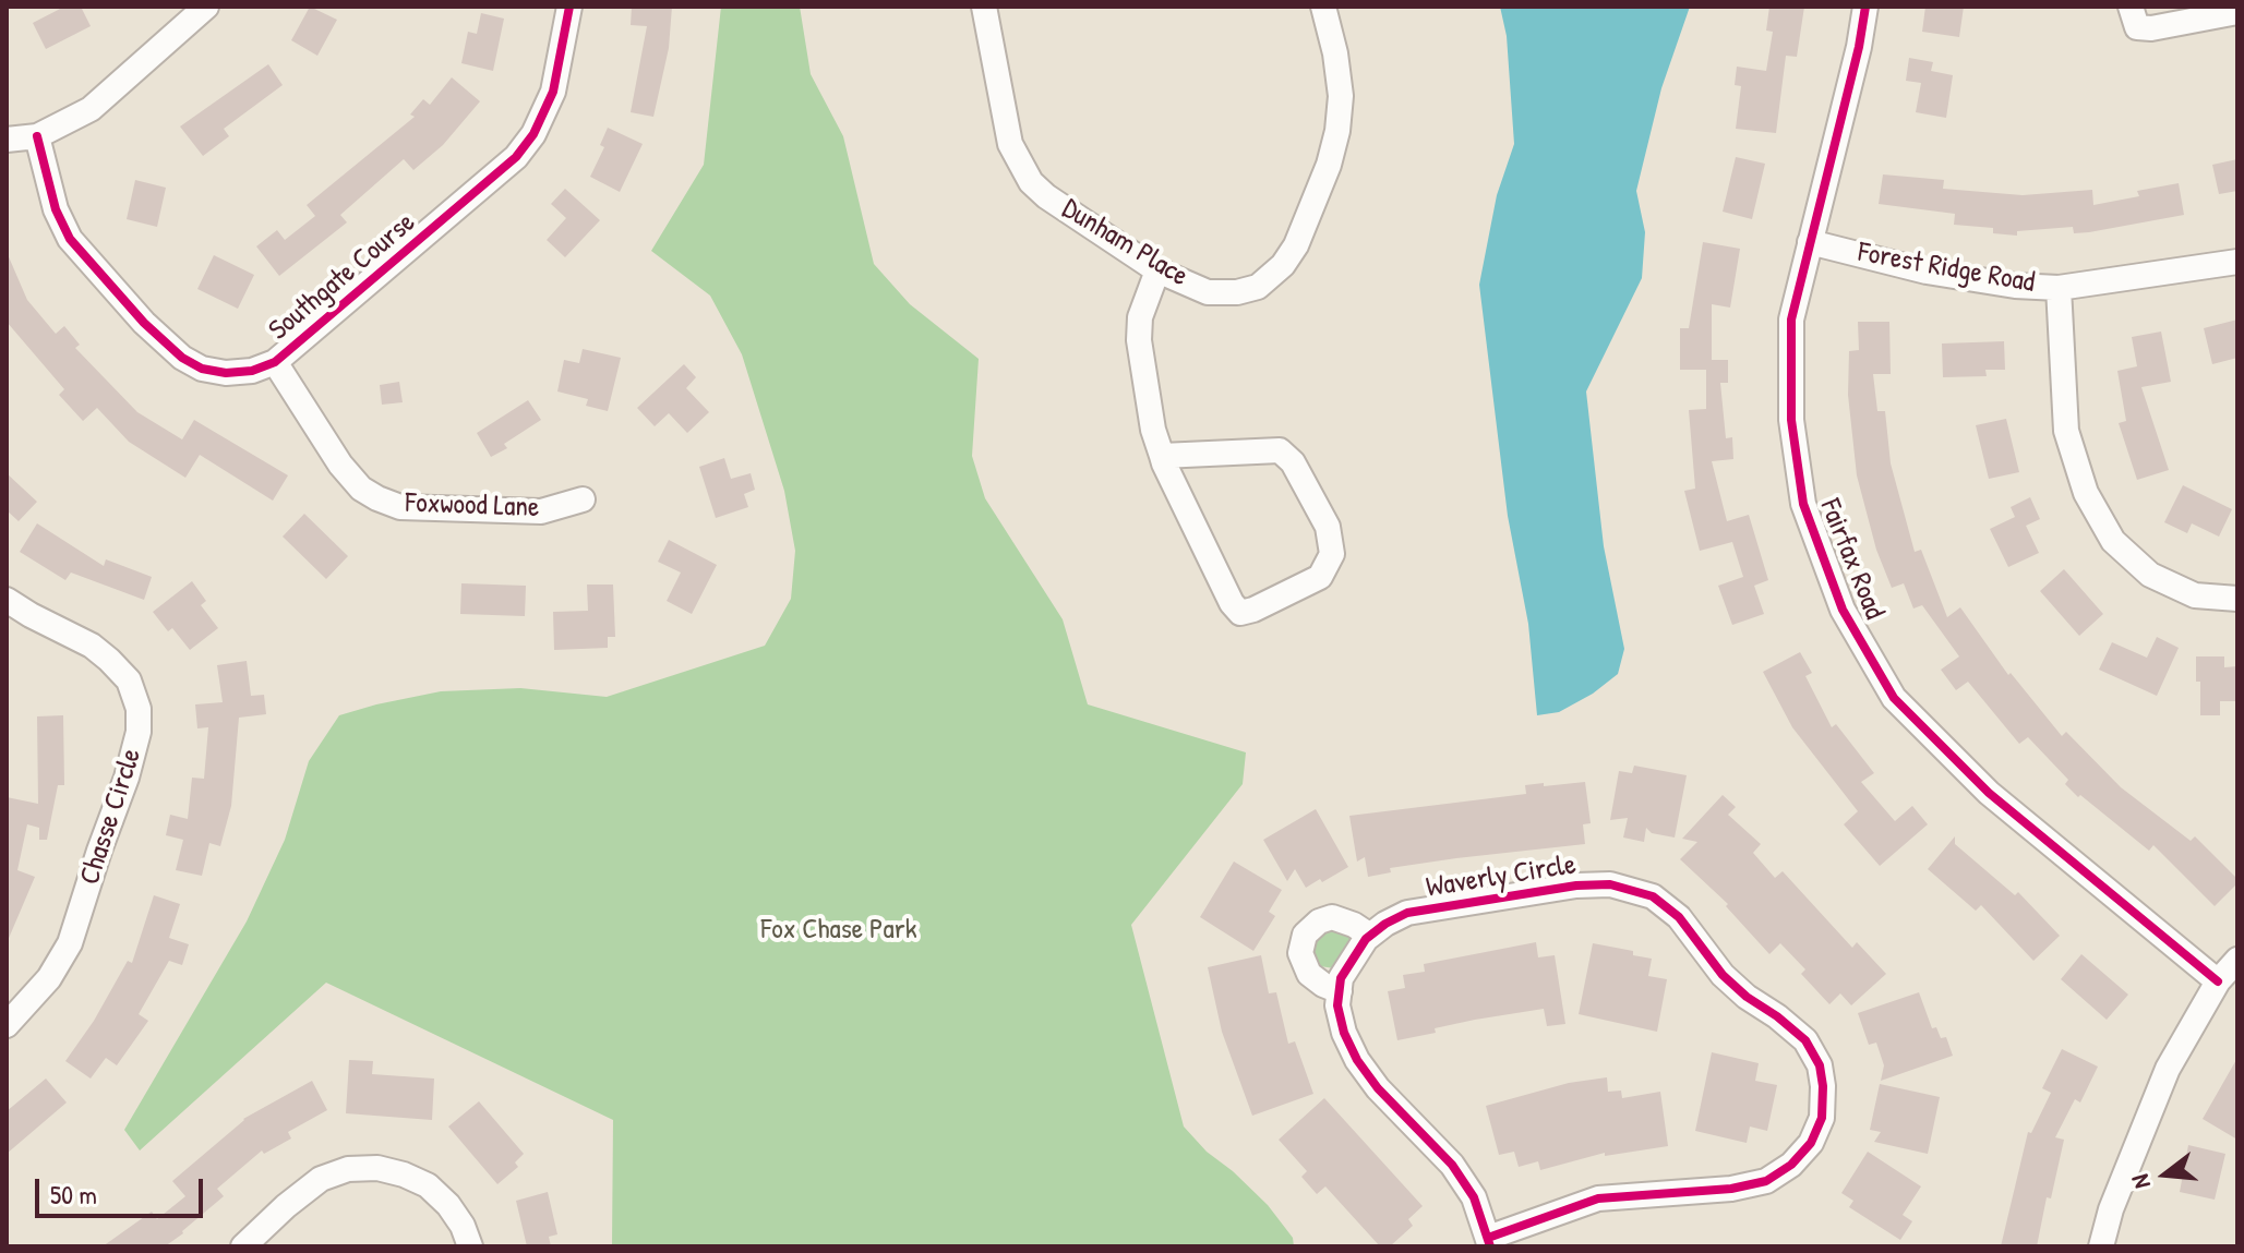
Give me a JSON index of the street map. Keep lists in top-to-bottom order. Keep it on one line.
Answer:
{"streets":{"street":["Dunham Place","Forest Ridge Road","Southgate Course","Foxwood Lane","Fairfax Road","Chasse Circle","Waverly Circle"]},"crossings":[["Forest Ridge Road","Fairfax Road"],["Southgate Course","Foxwood Lane"]],"parks":["Fox Chase Park"],"scale_bar":"50 m","north":"left"}
